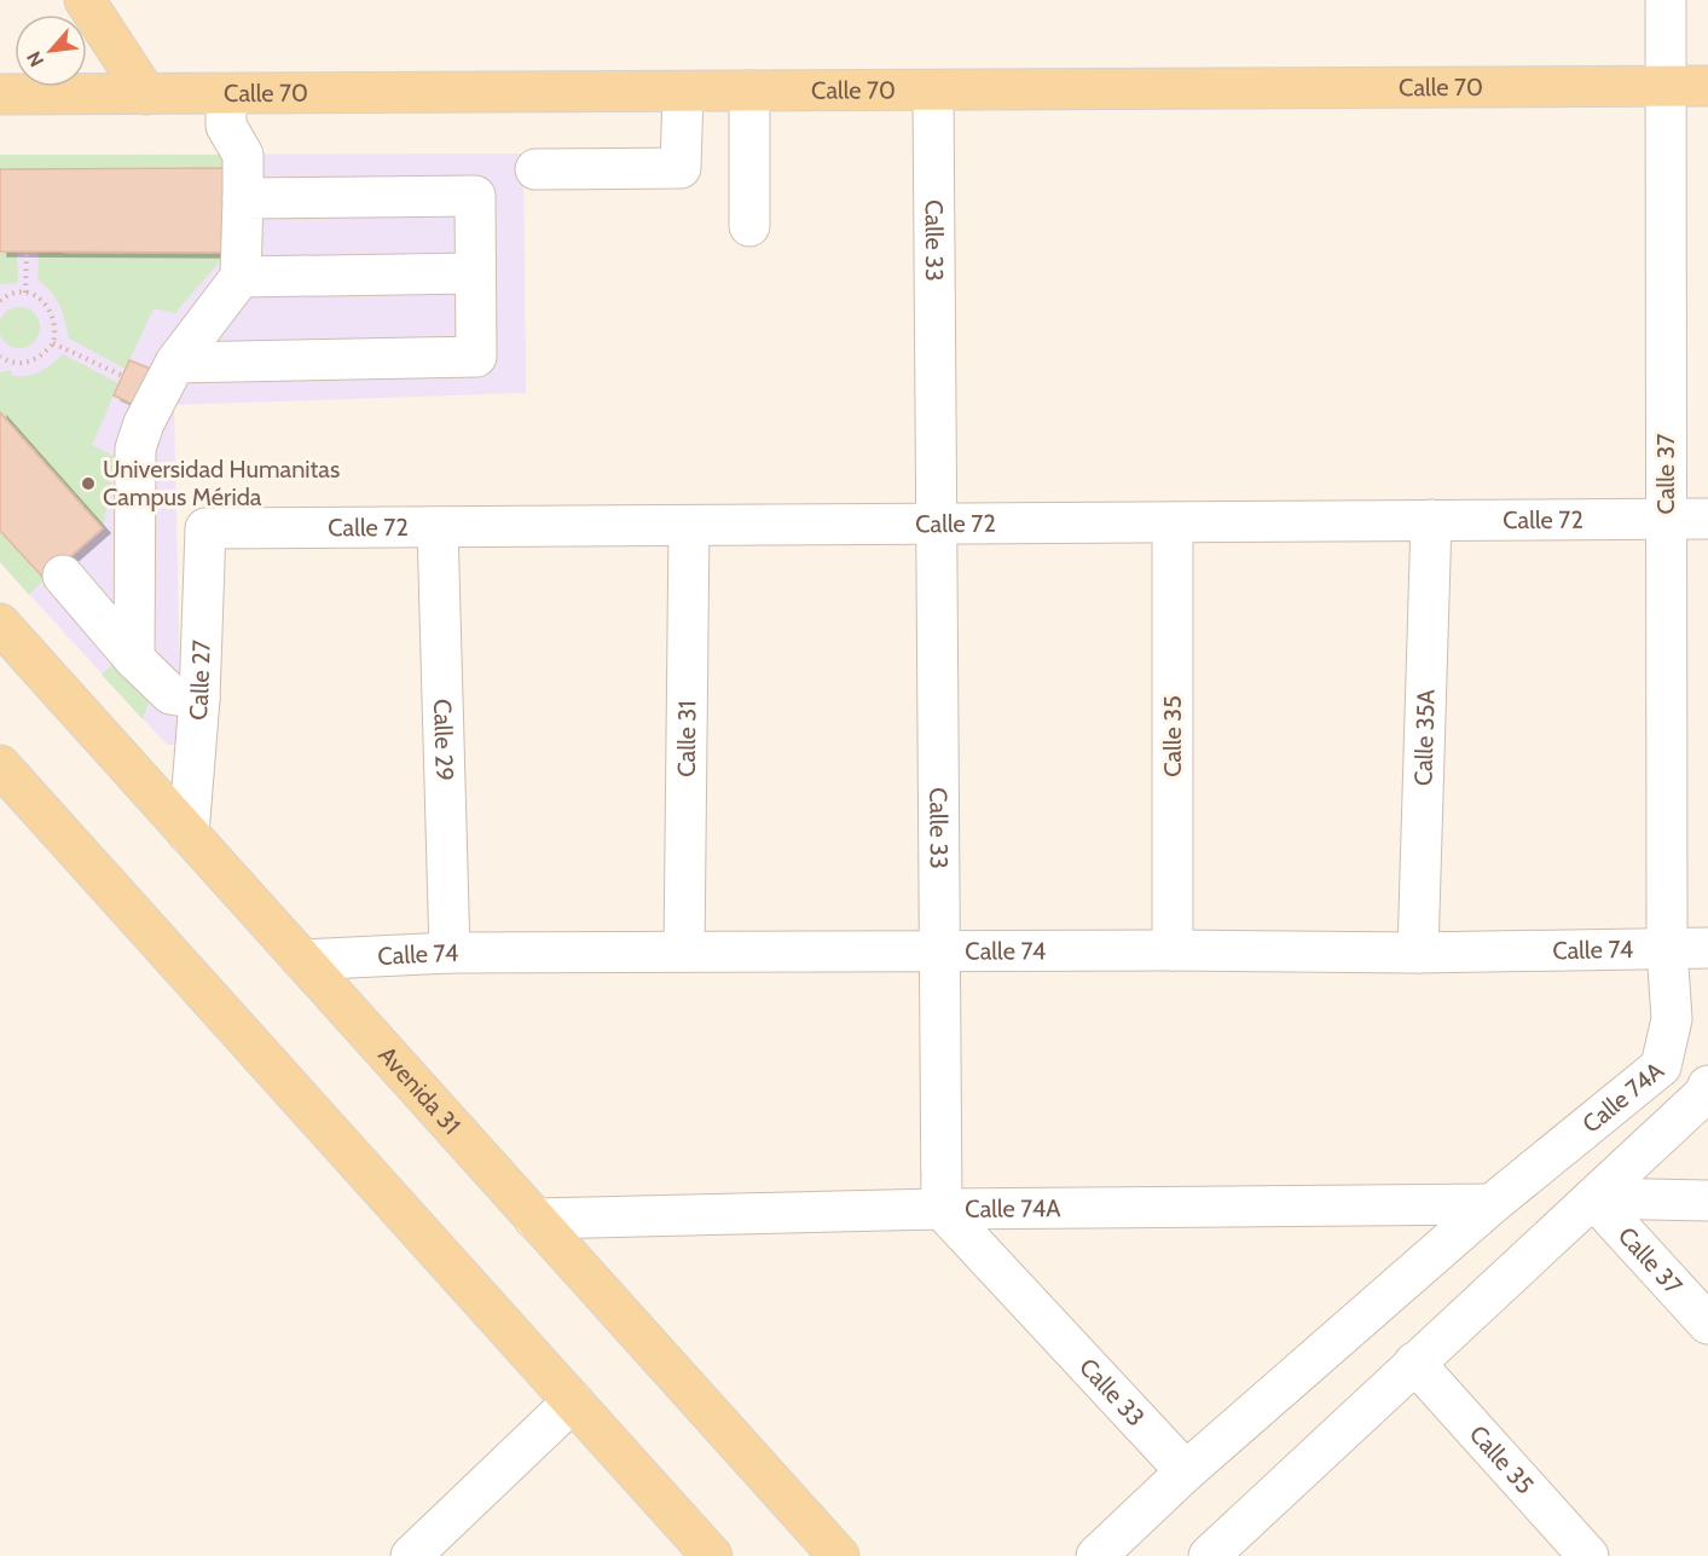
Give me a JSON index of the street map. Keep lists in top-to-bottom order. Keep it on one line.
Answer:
{"streets":{"main road":["Calle 70","Avenida 31"],"street":["Calle 33","Calle 37","Calle 72","Calle 27","Calle 35","Calle 35A","Calle 31","Calle 29","Calle 74","Calle 74A"]},"crossings":[["Calle 70","Calle 33"],["Calle 70","Calle 37"],["Calle 33","Calle 72"],["Calle 33","Calle 74"],["Calle 33","Calle 74A"],["Calle 37","Calle 72"],["Calle 37","Calle 74"],["Calle 37","Calle 74A"],["Calle 72","Calle 27"],["Calle 72","Calle 35"],["Calle 72","Calle 35A"],["Calle 72","Calle 31"],["Calle 72","Calle 29"],["Calle 27","Avenida 31"],["Calle 35","Calle 74"],["Calle 35A","Calle 74"],["Calle 31","Calle 74"],["Calle 29","Calle 74"],["Calle 74","Avenida 31"],["Calle 74","Calle 74A"],["Avenida 31","Calle 74A"]],"places":["Universidad Humanitas Campus Mérida"],"north":"bottom left"}
